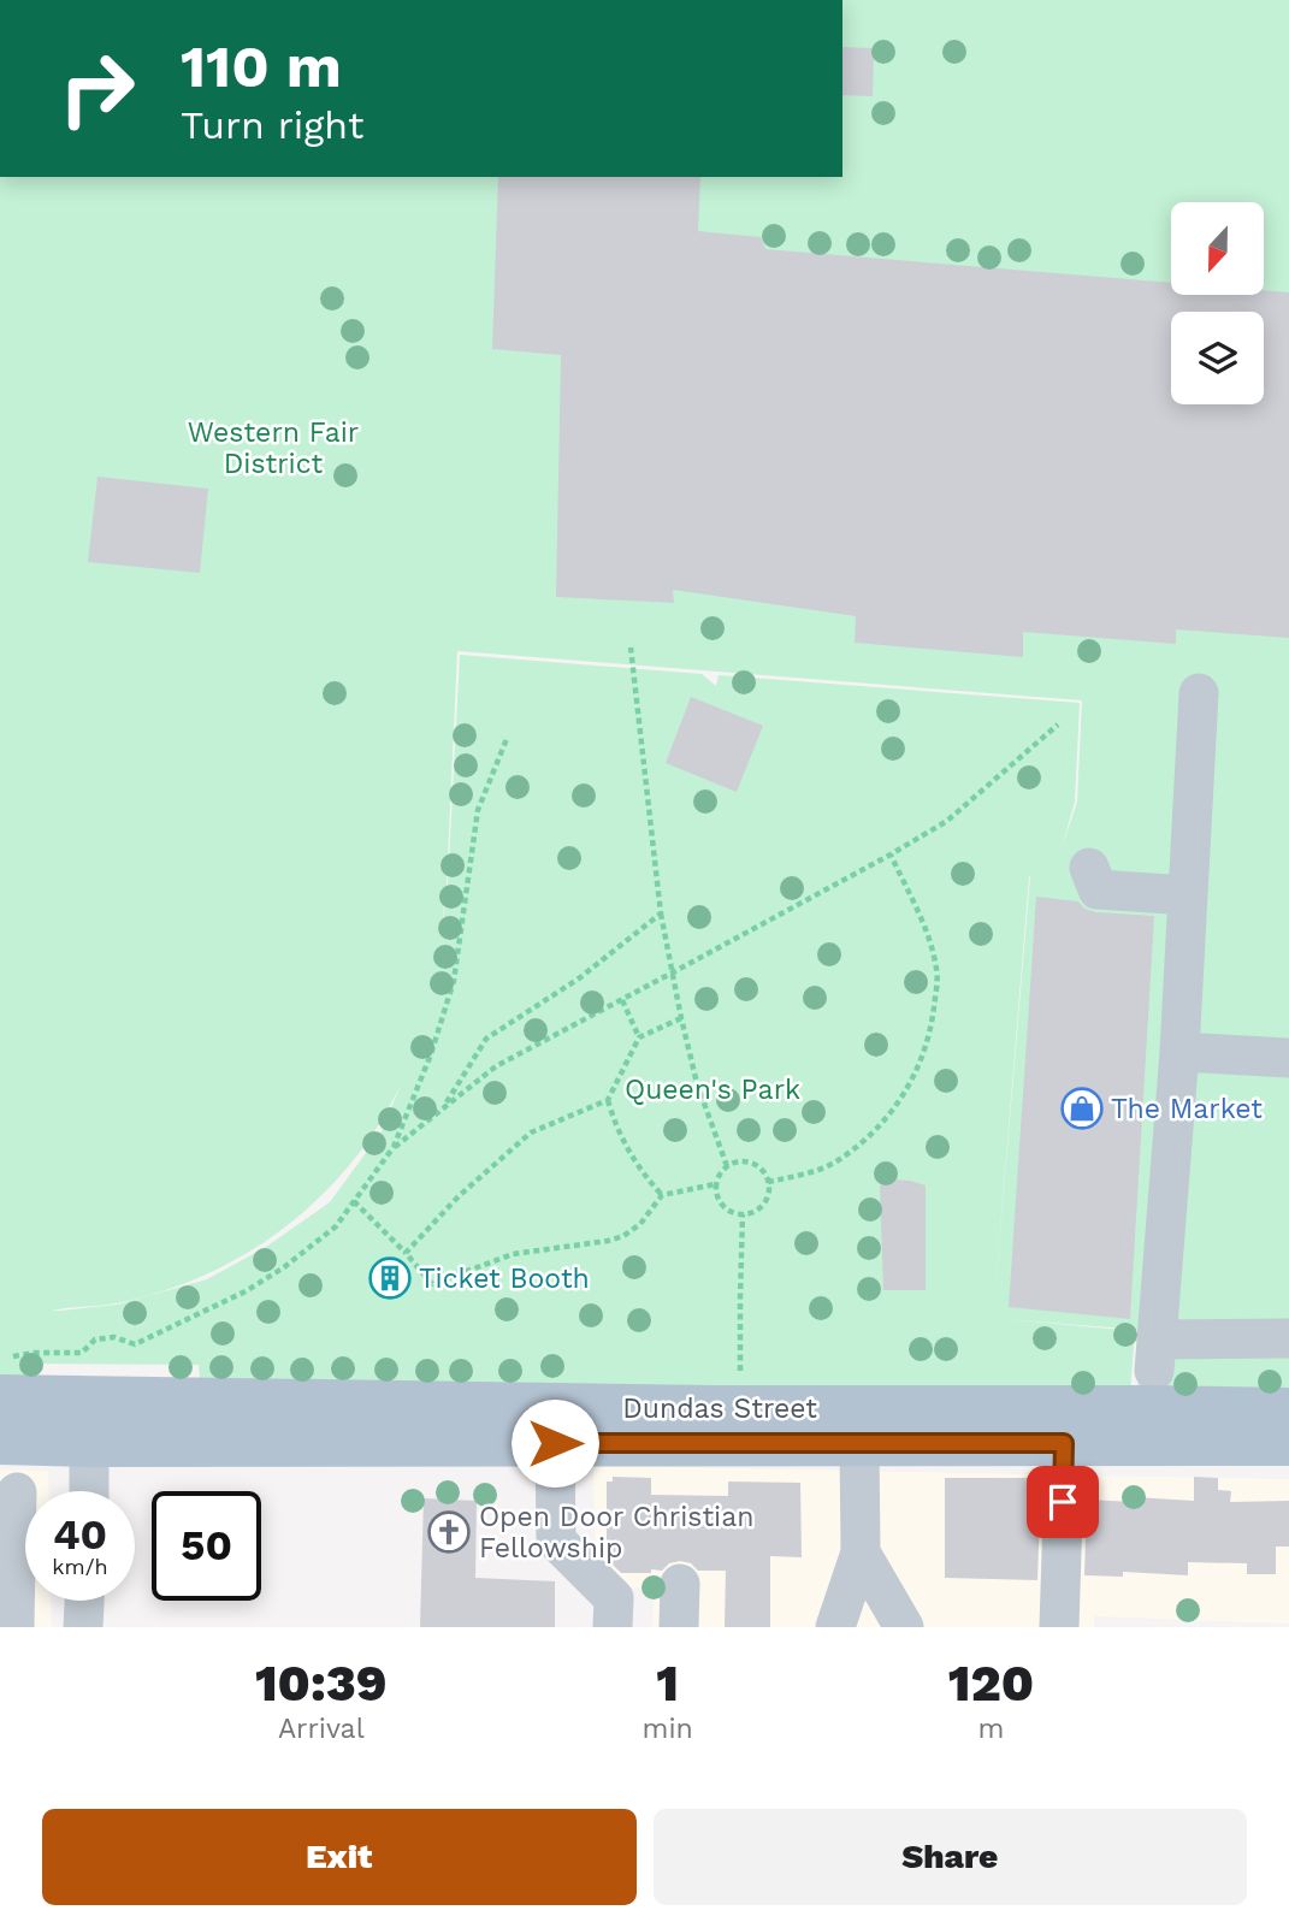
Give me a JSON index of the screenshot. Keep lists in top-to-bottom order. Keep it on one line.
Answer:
{"streets":{"main road":["Dundas Street"]},"parks":["Western Fair District","Queen's Park"],"places":{"shop":["The Market"],"building":["Ticket Booth"],"church":["Open Door Christian Fellowship"]},"north":"bottom","page":{"turn":["110 m","Turn right"],"speed":"40 km/h","limit":"50","eta":["10:39","Arrival","1","min","120","m"],"buttons":["Exit","Share"]}}
